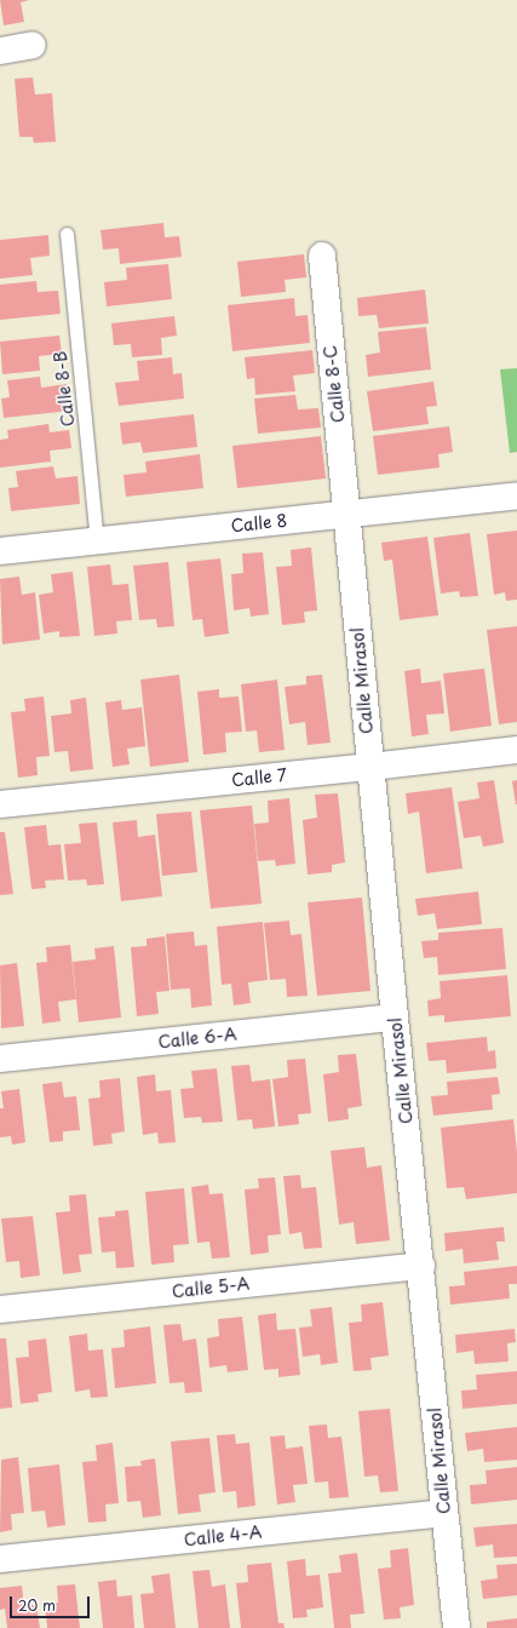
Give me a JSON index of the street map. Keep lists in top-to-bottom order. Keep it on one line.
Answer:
{"streets":{"street":["Calle 8-C","Calle 8","Calle Mirasol","Calle 7","Calle 6-A","Calle 5-A","Calle 4-A"],"lane":["Calle 8-B"]},"crossings":[["Calle 8-C","Calle 8"],["Calle 8-C","Calle Mirasol"],["Calle 8-B","Calle 8"],["Calle 8","Calle Mirasol"],["Calle Mirasol","Calle 7"],["Calle Mirasol","Calle 6-A"],["Calle Mirasol","Calle 5-A"],["Calle Mirasol","Calle 4-A"]],"scale_bar":"20 m"}
